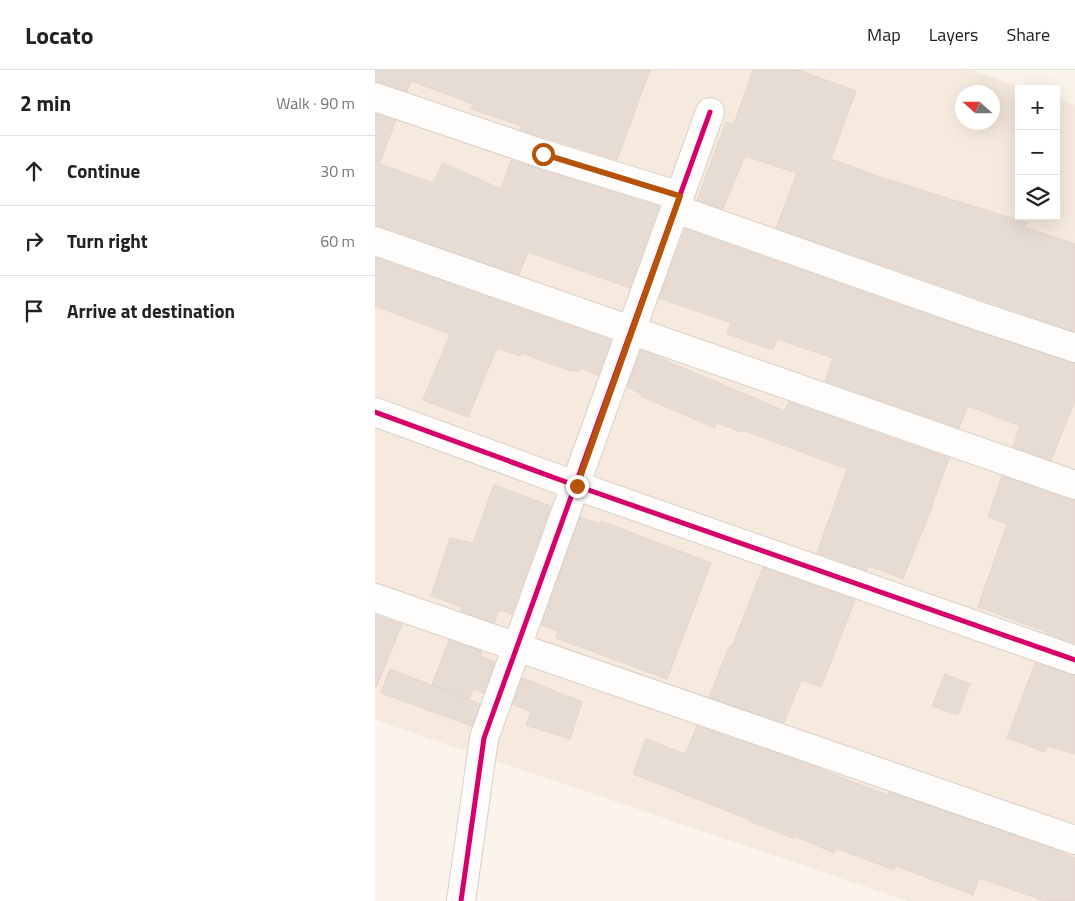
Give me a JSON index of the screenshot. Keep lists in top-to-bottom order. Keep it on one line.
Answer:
{"north":"left","page":{"header":"Locato","nav":["Map","Layers","Share"],"heading":["2 min","Walk · 90 m"],"map_buttons":["+","−"],"list":[["Continue","30 m"],["Turn right","60 m"],"Arrive at destination"]}}
